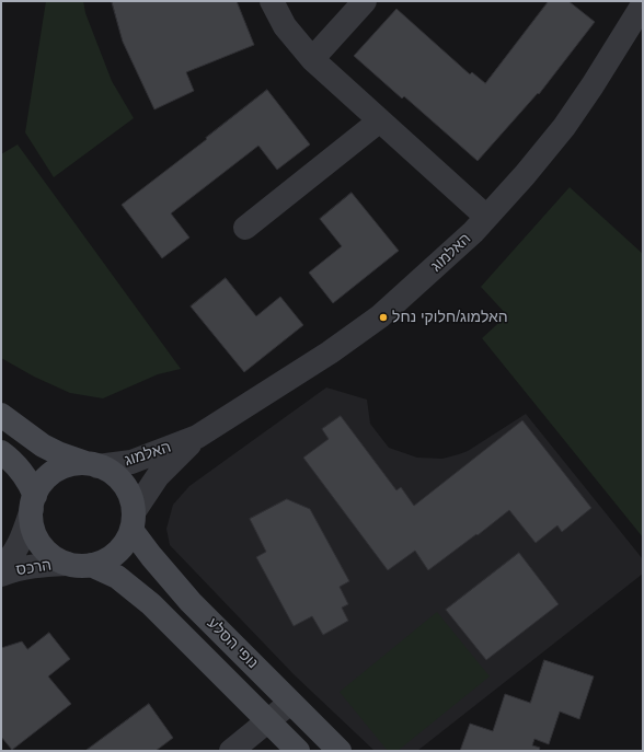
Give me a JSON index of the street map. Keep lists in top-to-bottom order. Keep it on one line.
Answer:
{"streets":{"street":["האלמוג","הרכס","נופי הסלע"]},"crossings":[["האלמוג","הרכס"],["האלמוג","נופי הסלע"],["הרכס","נופי הסלע"]],"places":["האלמוג/חלוקי נחל"]}
